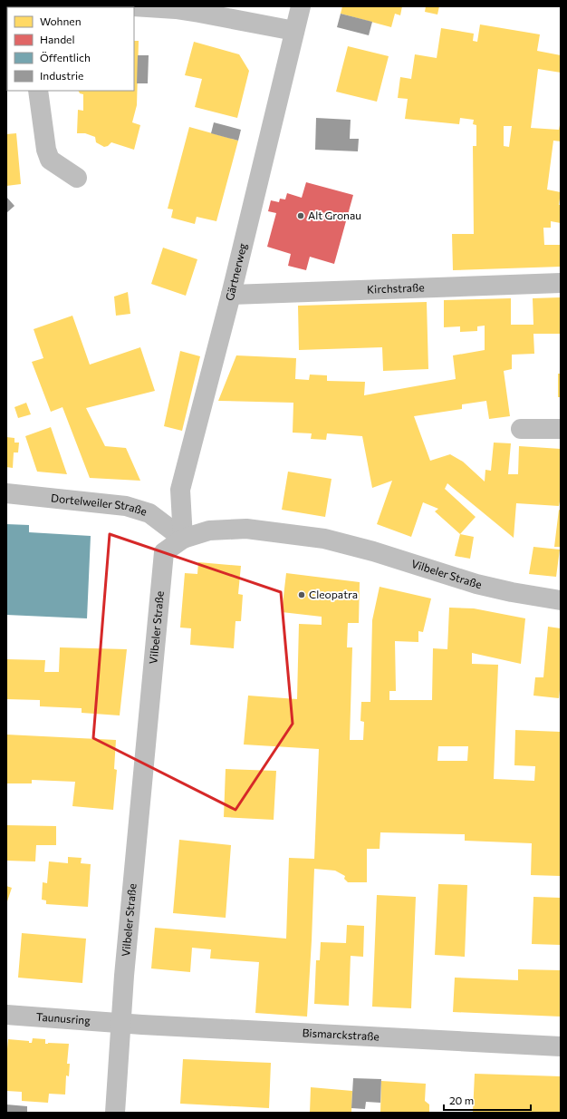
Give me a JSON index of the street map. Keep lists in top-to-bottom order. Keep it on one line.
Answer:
{"streets":{"street":["Gärtnerweg","Kirchstraße","Dortelweiler Straße","Vilbeler Straße","Taunusring","Bismarckstraße"]},"crossings":[["Gärtnerweg","Kirchstraße"],["Gärtnerweg","Dortelweiler Straße"],["Gärtnerweg","Vilbeler Straße"],["Dortelweiler Straße","Vilbeler Straße"],["Vilbeler Straße","Taunusring"],["Vilbeler Straße","Bismarckstraße"],["Taunusring","Bismarckstraße"]],"places":["Alt Gronau","Cleopatra"],"legend":["Wohnen","Handel","Öffentlich","Industrie"],"scale_bar":"20 m"}
